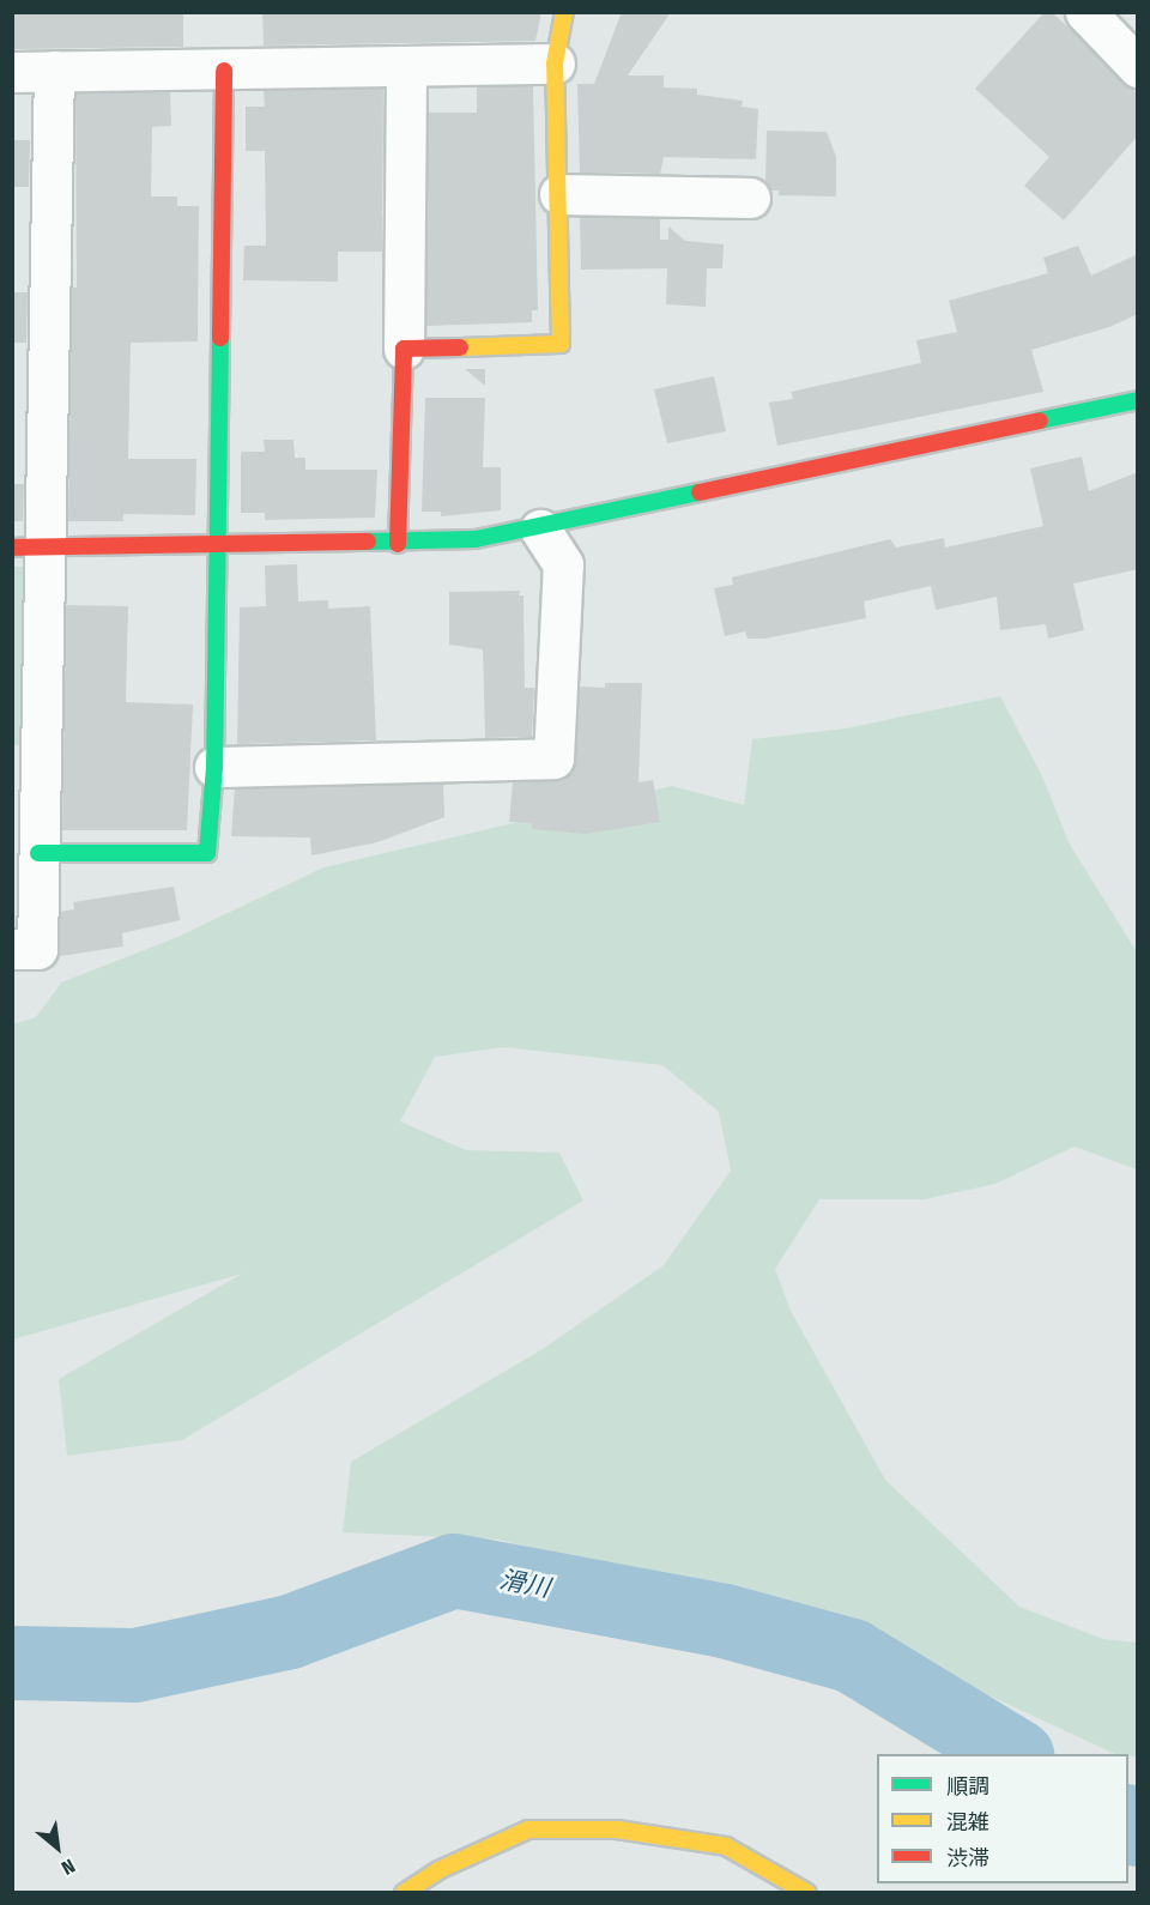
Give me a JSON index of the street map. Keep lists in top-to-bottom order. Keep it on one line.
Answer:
{"water":["滑川"],"legend":["順調","混雑","渋滞"],"north":"bottom right"}
